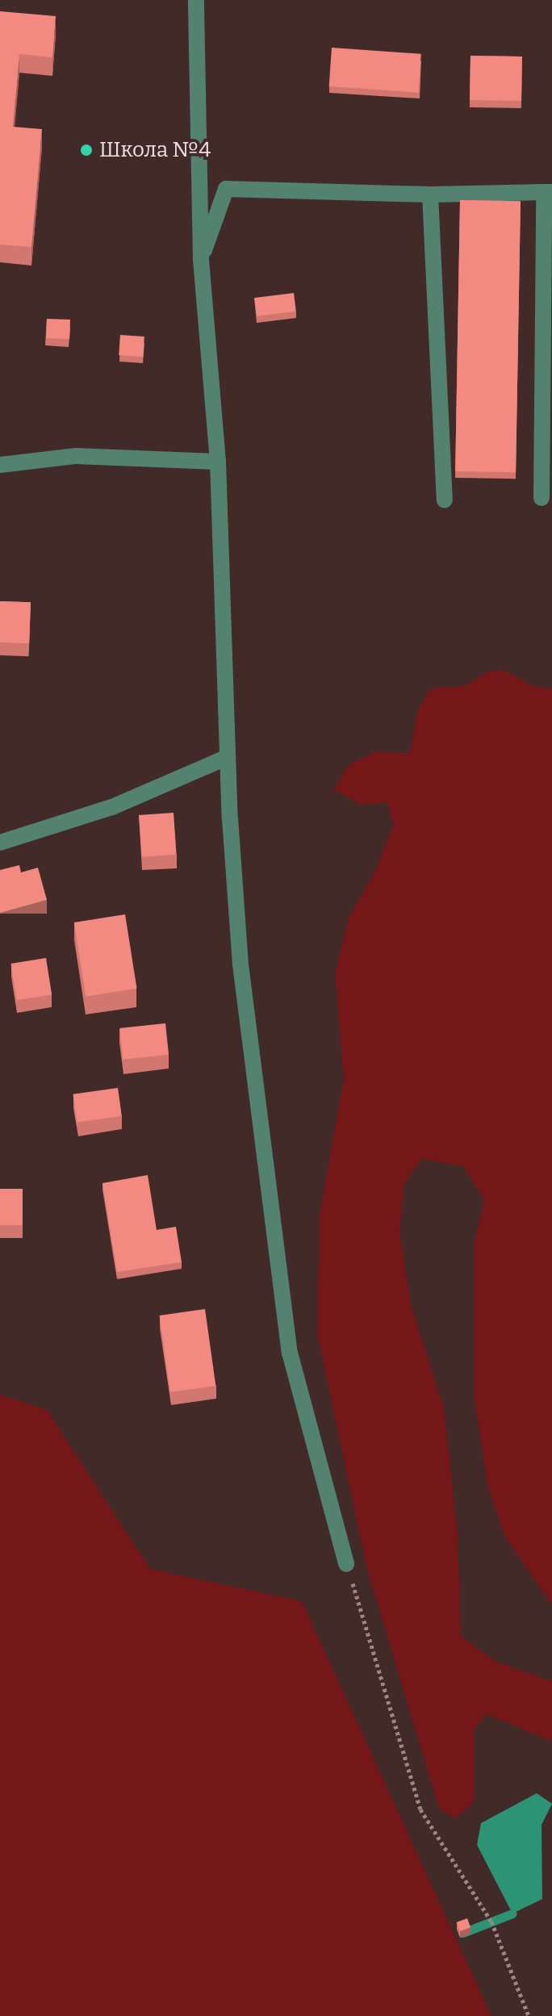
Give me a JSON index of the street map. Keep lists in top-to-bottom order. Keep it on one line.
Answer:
{"places":["Школа №4"]}
